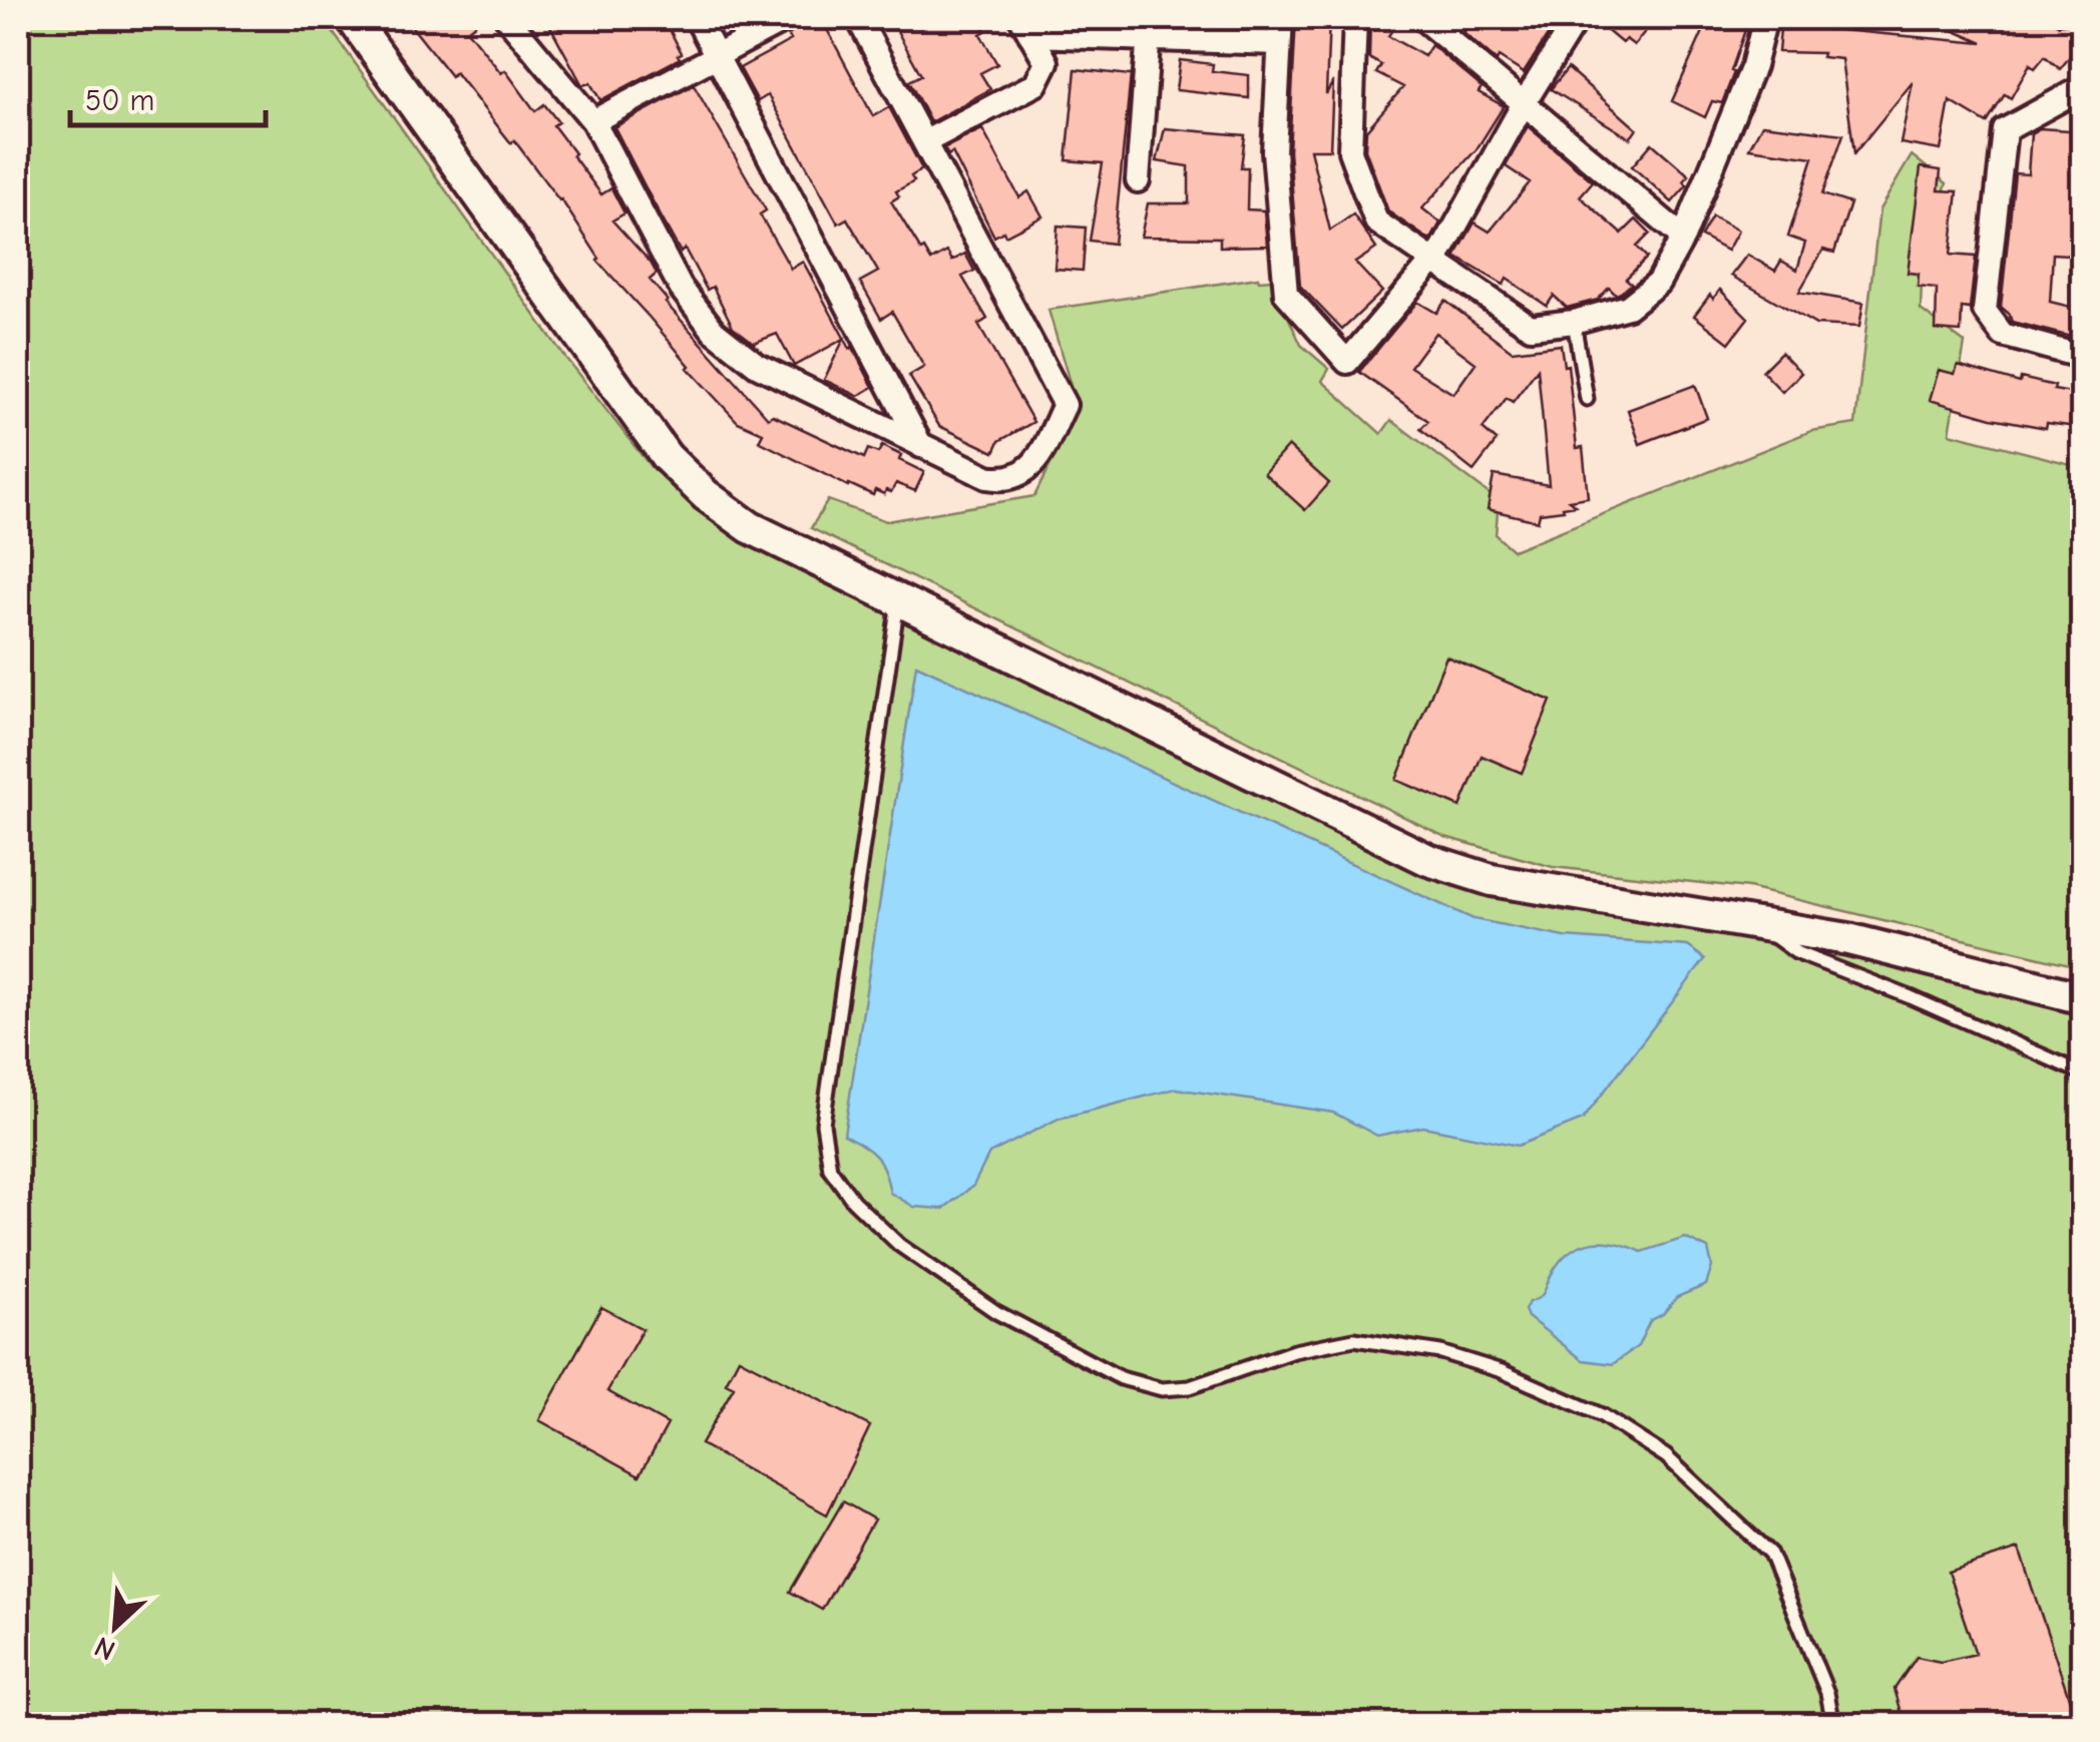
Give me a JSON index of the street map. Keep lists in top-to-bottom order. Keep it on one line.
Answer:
{"scale_bar":"50 m","north":"bottom left"}
